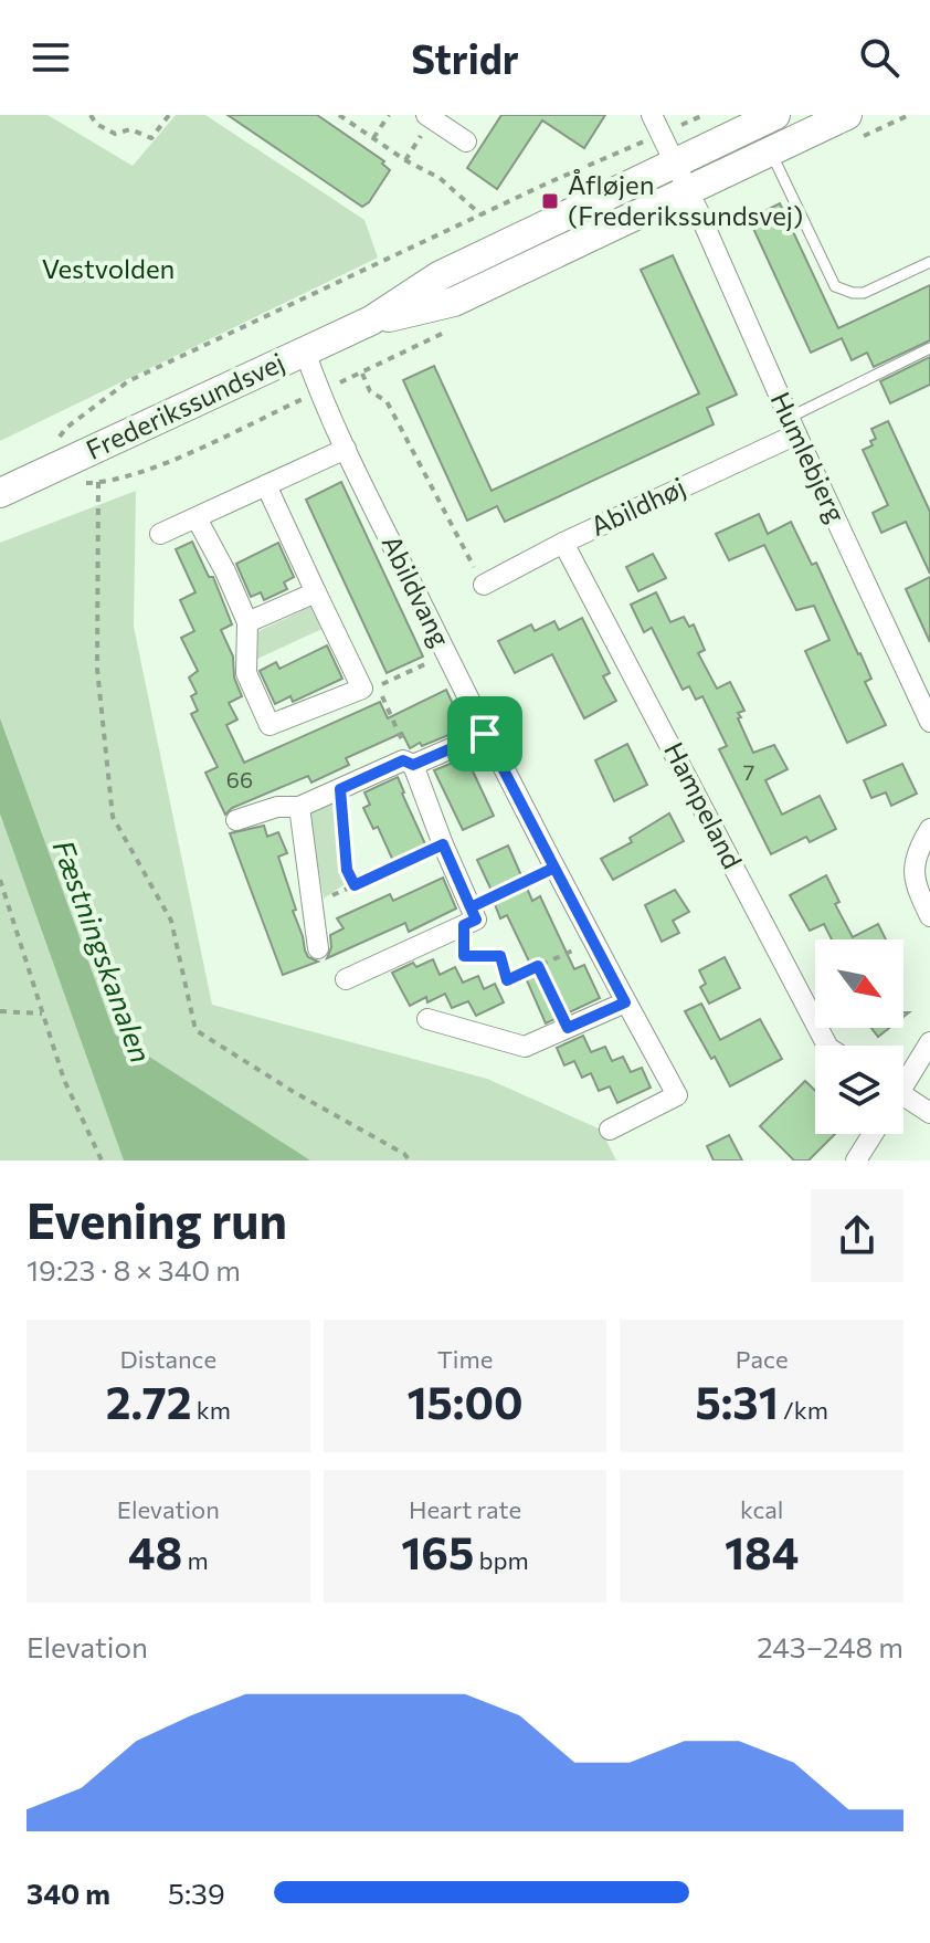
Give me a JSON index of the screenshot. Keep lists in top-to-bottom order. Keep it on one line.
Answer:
{"streets":{"main road":["Frederikssundsvej"],"street":["Humlebjerg","Abildhøj","Abildvang","Hampeland"]},"crossings":[["Frederikssundsvej","Humlebjerg"],["Frederikssundsvej","Abildvang"],["Humlebjerg","Abildhøj"],["Abildhøj","Hampeland"]],"water":["Fæstningskanalen"],"parks":["Vestvolden"],"places":{"transit":["Åfløjen (Frederikssundsvej)"]},"house_numbers":["7","66"],"north":"bottom right","page":{"header":"Stridr","heading":["Evening run","19:23 · 8 × 340 m"],"stats":[["Distance","2.72 km"],["Time","15:00"],["Pace","5:31 /km"],["Elevation","48 m"],["Heart rate","165 bpm"],["kcal","184"]],"chart":["Elevation","243–248 m"],"list":[{"name":"340 m","note":"5:39"}]}}
